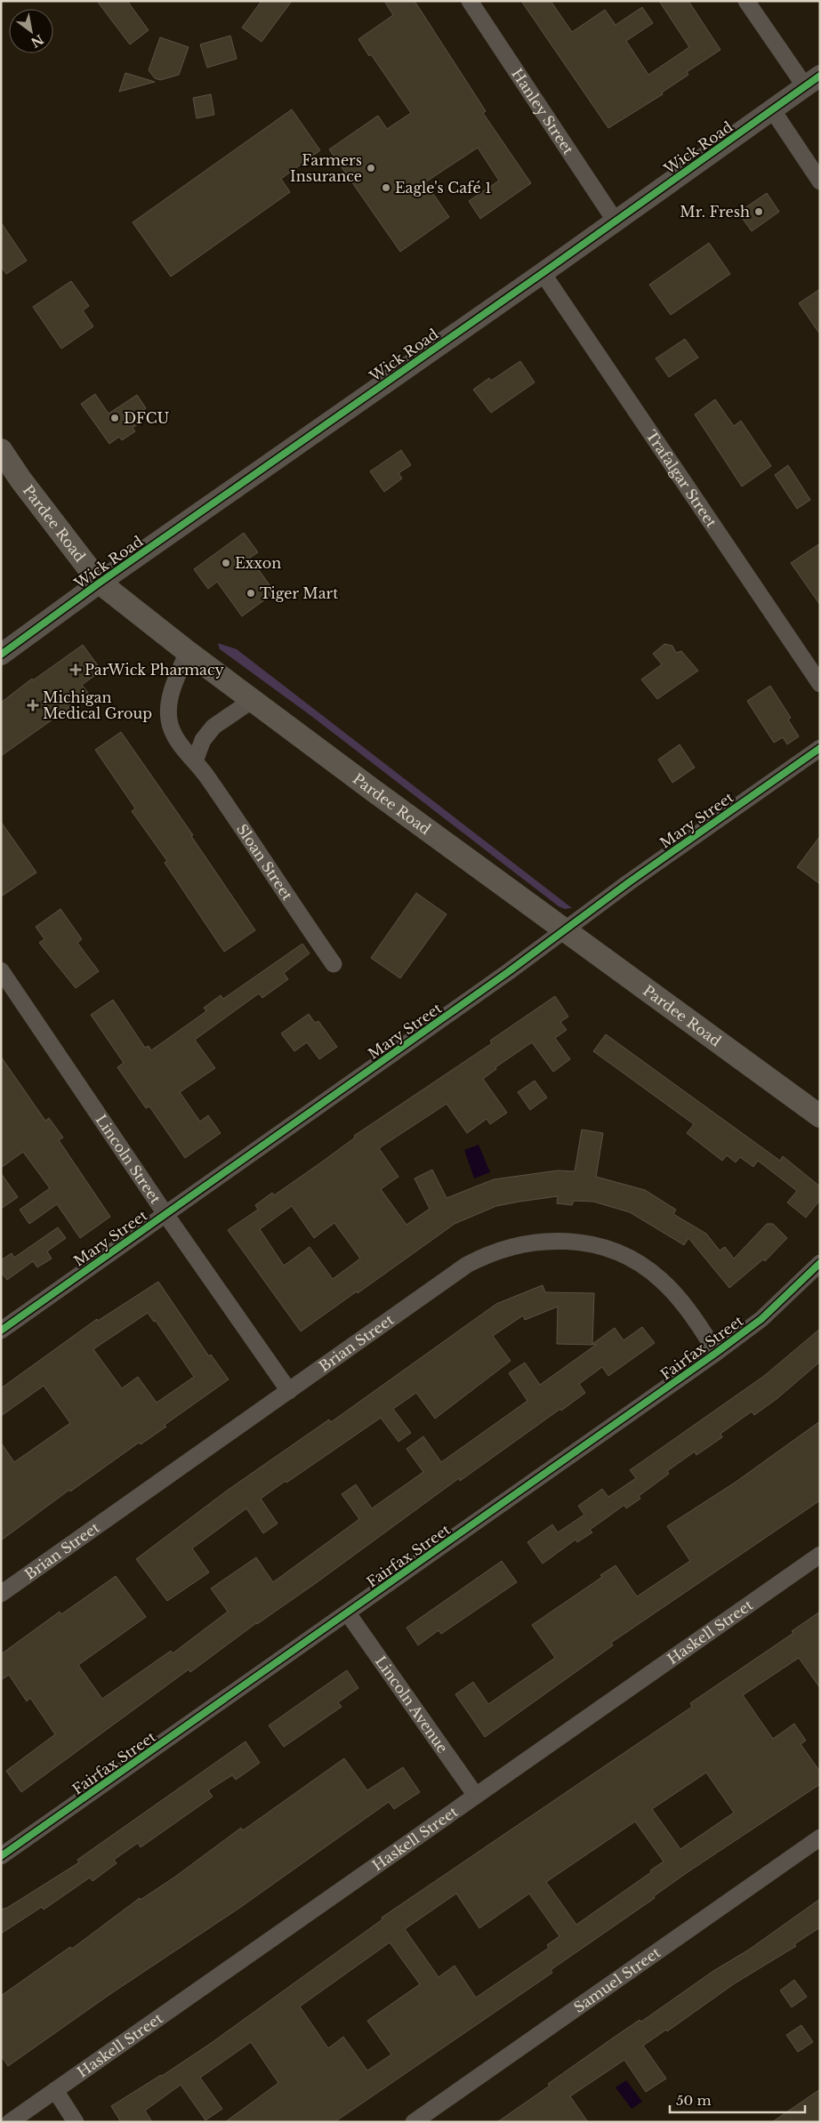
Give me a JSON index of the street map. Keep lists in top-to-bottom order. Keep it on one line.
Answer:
{"streets":{"main road":["Pardee Road"],"street":["Hanley Street","Wick Road","Trafalgar Street","Mary Street","Sloan Street","Lincoln Street","Brian Street","Fairfax Street","Haskell Street","Lincoln Avenue","Samuel Street"]},"crossings":[["Hanley Street","Wick Road"],["Wick Road","Trafalgar Street"],["Wick Road","Pardee Road"],["Pardee Road","Mary Street"],["Pardee Road","Sloan Street"],["Mary Street","Lincoln Street"],["Lincoln Street","Brian Street"],["Brian Street","Fairfax Street"],["Fairfax Street","Lincoln Avenue"],["Haskell Street","Lincoln Avenue"]],"places":{"other":["Farmers Insurance","Eagle's Café 1","Mr. Fresh","DFCU","Exxon","Tiger Mart"],"health":["ParWick Pharmacy","Michigan Medical Group"]},"scale_bar":"50 m","north":"bottom right"}
